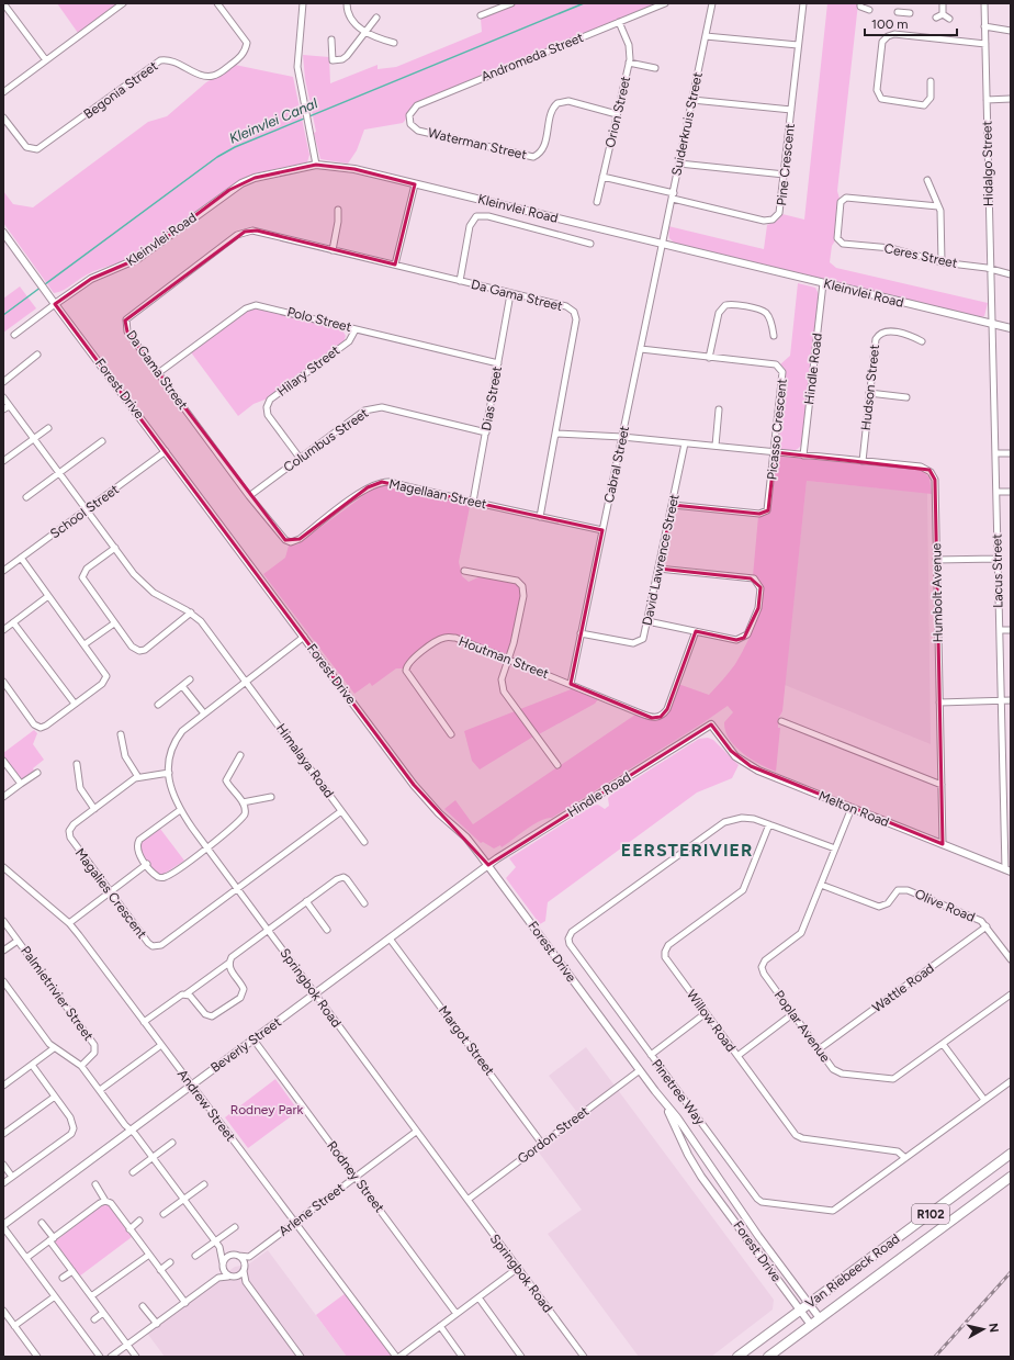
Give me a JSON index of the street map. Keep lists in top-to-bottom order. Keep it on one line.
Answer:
{"streets":{"main road":["R102","Van Riebeeck Road"],"street":["Andromeda Street","Begonia Street","Orion Street","Suiderkruis Street","Waterman Street","Hidalgo Street","Pine Crescent","Kleinvlei Road","Ceres Street","Da Gama Street","Polo Street","Hindle Road","Hilary Street","Hudson Street","Forest Drive","Dias Street","Picasso Crescent","Columbus Street","Cabral Street","Magellaan Street","School Street","David Lawrence Street","Lacus Street","Humbolt Avenue","Houtman Street","Himalaya Road","Melton Road","Magalies Crescent","Olive Road","Springbok Road","Wattle Road","Palmietrivier Street","Willow Road","Poplar Avenue","Margot Street","Beverly Street","Pinetree Way","Andrew Street","Gordon Street","Rodney Street","Arlene Street"]},"crossings":[["Andromeda Street","Orion Street"],["Andromeda Street","Waterman Street"],["Orion Street","Waterman Street"],["Suiderkruis Street","Pine Crescent"],["Suiderkruis Street","Kleinvlei Road"],["Suiderkruis Street","Cabral Street"],["Hidalgo Street","Kleinvlei Road"],["Hidalgo Street","Ceres Street"],["Hidalgo Street","Lacus Street"],["Kleinvlei Road","Hindle Road"],["Kleinvlei Road","Forest Drive"],["Kleinvlei Road","Cabral Street"],["Kleinvlei Road","Lacus Street"],["Da Gama Street","Polo Street"],["Da Gama Street","Dias Street"],["Da Gama Street","Columbus Street"],["Da Gama Street","Magellaan Street"],["Da Gama Street","Humbolt Avenue"],["Polo Street","Hilary Street"],["Polo Street","Dias Street"],["Hindle Road","Forest Drive"],["Hindle Road","Humbolt Avenue"],["Hindle Road","Melton Road"],["Hindle Road","Beverly Street"],["Hilary Street","Columbus Street"],["Hudson Street","Humbolt Avenue"],["Forest Drive","School Street"],["Forest Drive","Springbok Road"],["Forest Drive","Beverly Street"],["Forest Drive","Gordon Street"],["Forest Drive","Van Riebeeck Road"],["Dias Street","Columbus Street"],["Dias Street","Magellaan Street"],["Picasso Crescent","Cabral Street"],["Picasso Crescent","David Lawrence Street"],["Picasso Crescent","Humbolt Avenue"],["Cabral Street","Magellaan Street"],["Cabral Street","David Lawrence Street"],["Cabral Street","Humbolt Avenue"],["Cabral Street","Houtman Street"],["School Street","Himalaya Road"],["David Lawrence Street","Humbolt Avenue"],["Lacus Street","Melton Road"],["Humbolt Avenue","Melton Road"],["Himalaya Road","Magalies Crescent"],["Himalaya Road","Springbok Road"],["Melton Road","Poplar Avenue"],["Magalies Crescent","Springbok Road"],["Olive Road","Wattle Road"],["Olive Road","Poplar Avenue"],["Springbok Road","Beverly Street"],["Springbok Road","Gordon Street"],["Springbok Road","Arlene Street"],["Wattle Road","Poplar Avenue"],["Willow Road","Pinetree Way"],["Margot Street","Beverly Street"],["Margot Street","Gordon Street"],["Beverly Street","Andrew Street"],["Beverly Street","Rodney Street"],["Andrew Street","Arlene Street"],["Rodney Street","Arlene Street"]],"districts":["EERSTERIVIER"],"water":["Kleinvlei Canal"],"parks":["Rodney Park"],"scale_bar":"100 m","north":"right"}
